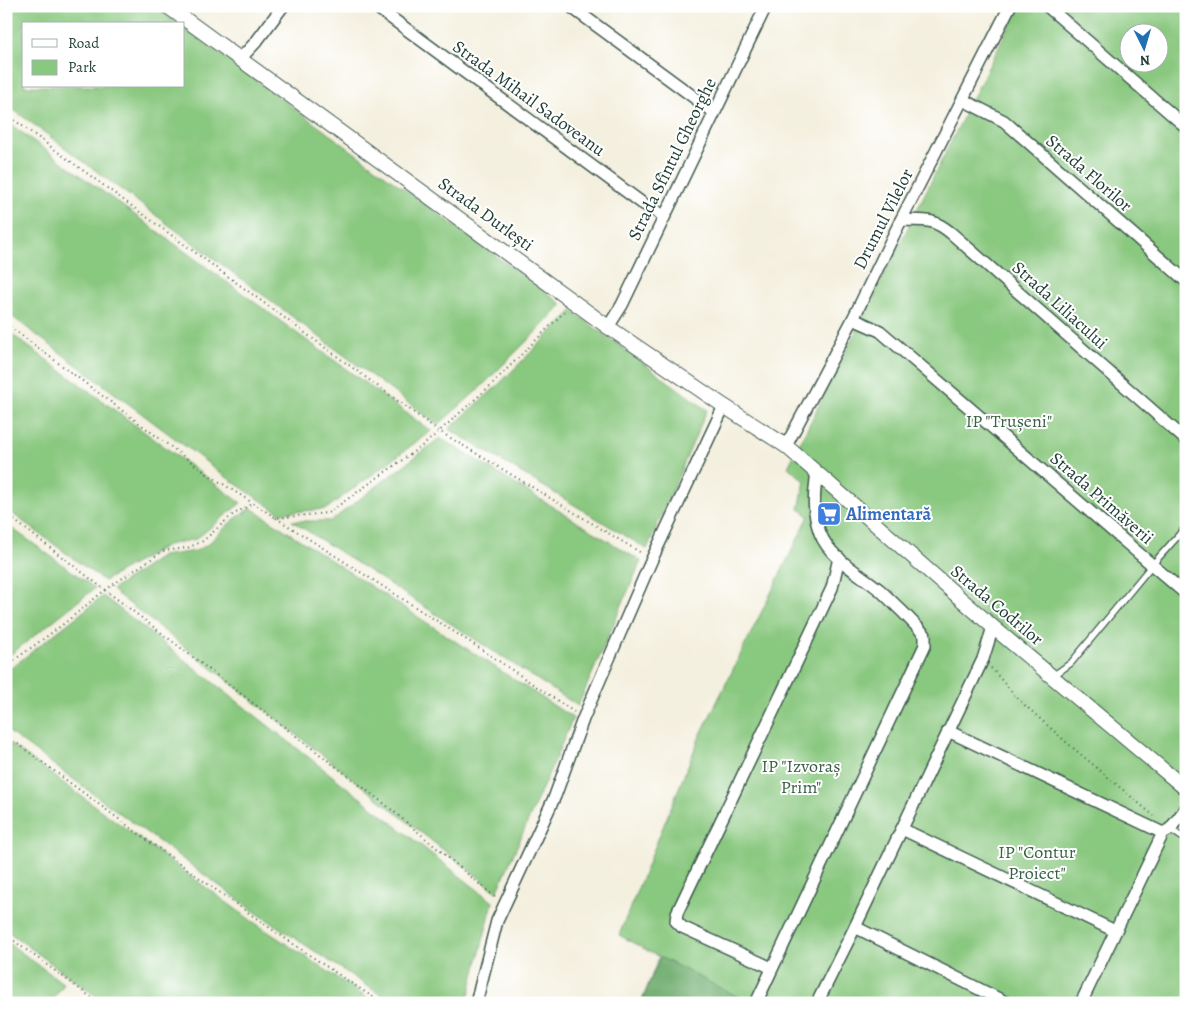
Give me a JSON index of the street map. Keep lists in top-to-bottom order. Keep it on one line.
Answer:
{"streets":{"street":["Strada Mihail Sadoveanu","Strada Sfîntul Gheorghe","Strada Florilor","Strada Durlești","Drumul Vilelor","Strada Liliacului","Strada Primăverii","Strada Codrilor"]},"crossings":[["Strada Mihail Sadoveanu","Strada Sfîntul Gheorghe"],["Strada Sfîntul Gheorghe","Strada Durlești"],["Strada Florilor","Drumul Vilelor"],["Strada Durlești","Drumul Vilelor"],["Strada Durlești","Strada Codrilor"],["Drumul Vilelor","Strada Liliacului"],["Drumul Vilelor","Strada Primăverii"],["Drumul Vilelor","Strada Codrilor"]],"parks":["IP \"Trușeni\"","IP \"Izvoraș Prim\"","IP \"Contur Proiect\""],"places":{"supermarket":["Alimentară"]},"legend":["Road","Park"],"north":"bottom"}
